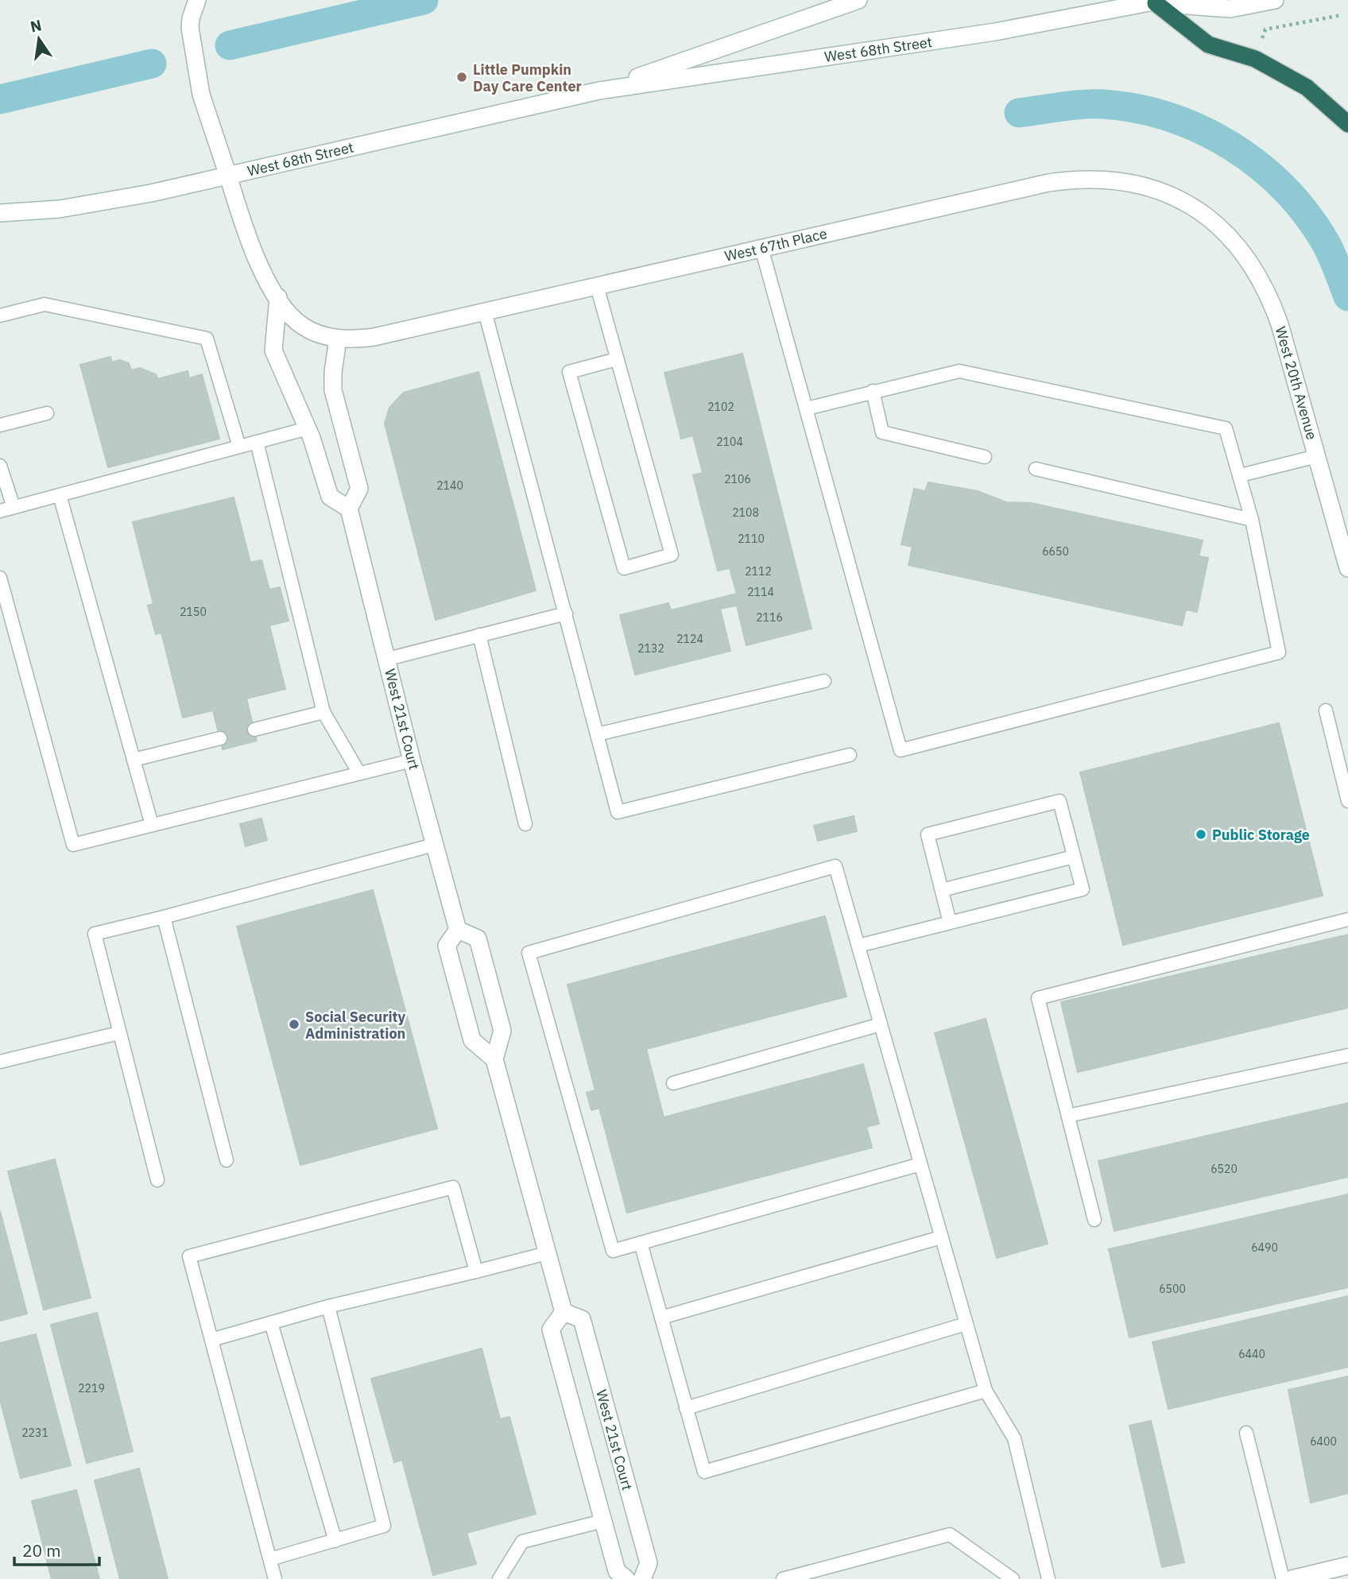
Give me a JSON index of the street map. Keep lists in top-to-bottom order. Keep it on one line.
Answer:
{"streets":{"street":["West 68th Street","West 67th Place","West 20th Avenue","West 21st Court"]},"crossings":[["West 67th Place","West 20th Avenue"]],"places":["Little Pumpkin Day Care Center","Public Storage","Social Security Administration"],"house_numbers":["2102","2104","2106","2140","2108","2110","6650","2112","2114","2150","2116","2124","2132","6520","6490","6500","6440","2219","2231","6400"],"scale_bar":"20 m","north":"top"}
